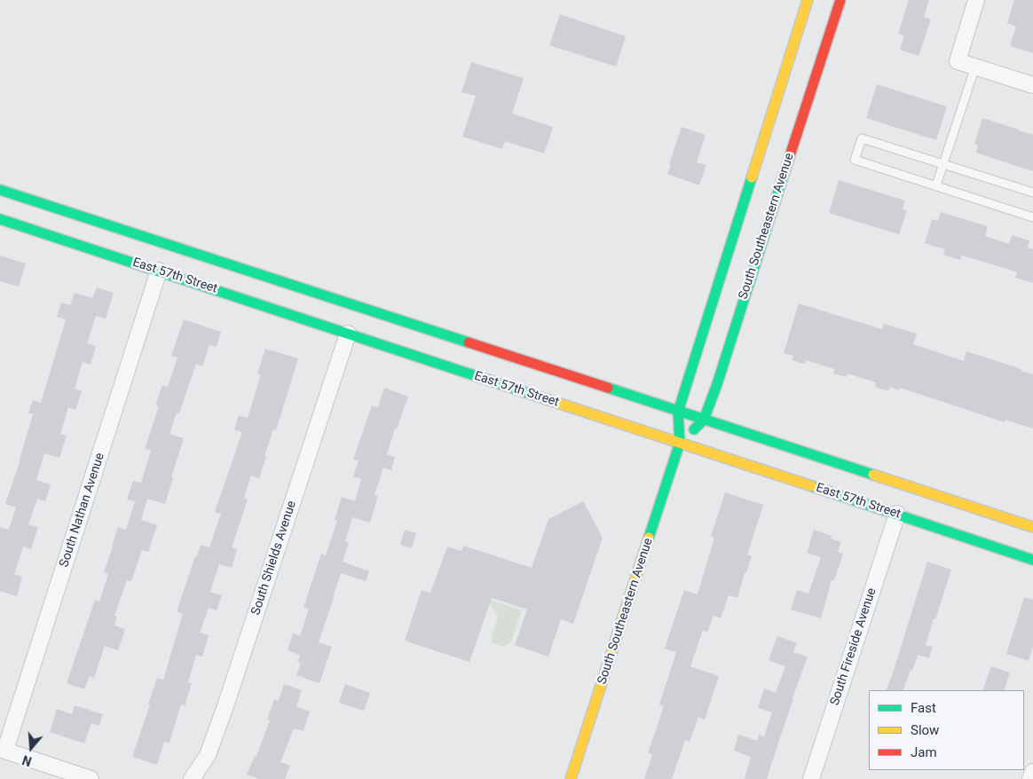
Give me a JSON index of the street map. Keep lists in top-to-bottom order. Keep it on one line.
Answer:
{"streets":{"main road":["South Southeastern Avenue","East 57th Street"],"street":["South Nathan Avenue","South Shields Avenue","South Fireside Avenue"]},"crossings":[["South Southeastern Avenue","East 57th Street"],["East 57th Street","South Nathan Avenue"],["East 57th Street","South Shields Avenue"],["East 57th Street","South Fireside Avenue"]],"legend":["Fast","Slow","Jam"],"north":"bottom"}
